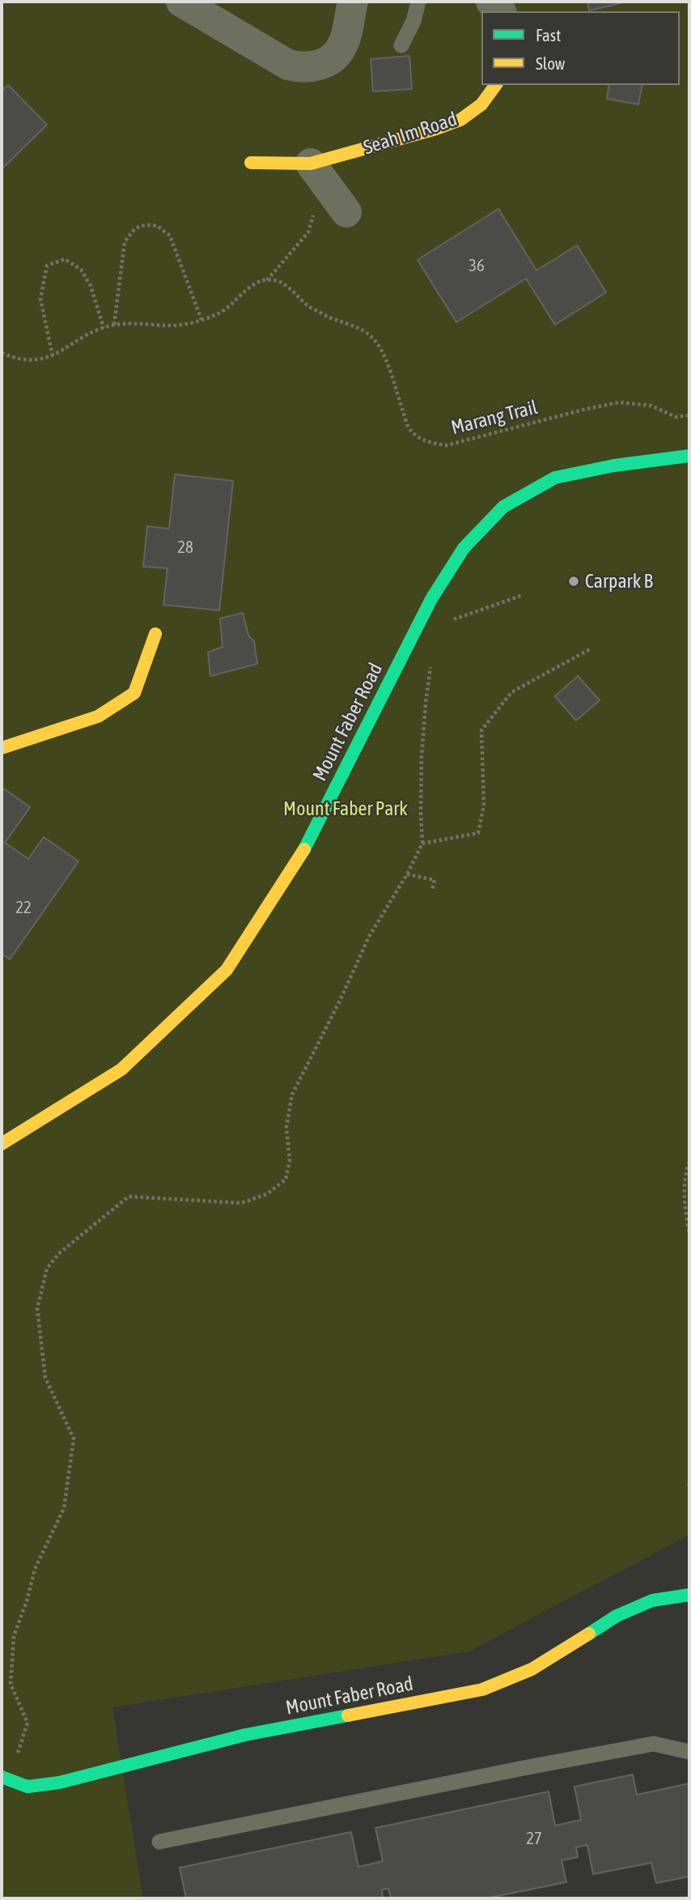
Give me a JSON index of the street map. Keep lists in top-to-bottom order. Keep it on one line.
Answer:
{"streets":{"street":["Seah Im Road","Mount Faber Road"],"path":["Marang Trail"]},"parks":["Mount Faber Park"],"places":["Carpark B"],"house_numbers":["36","28","22","27"],"legend":["Fast","Slow"]}
